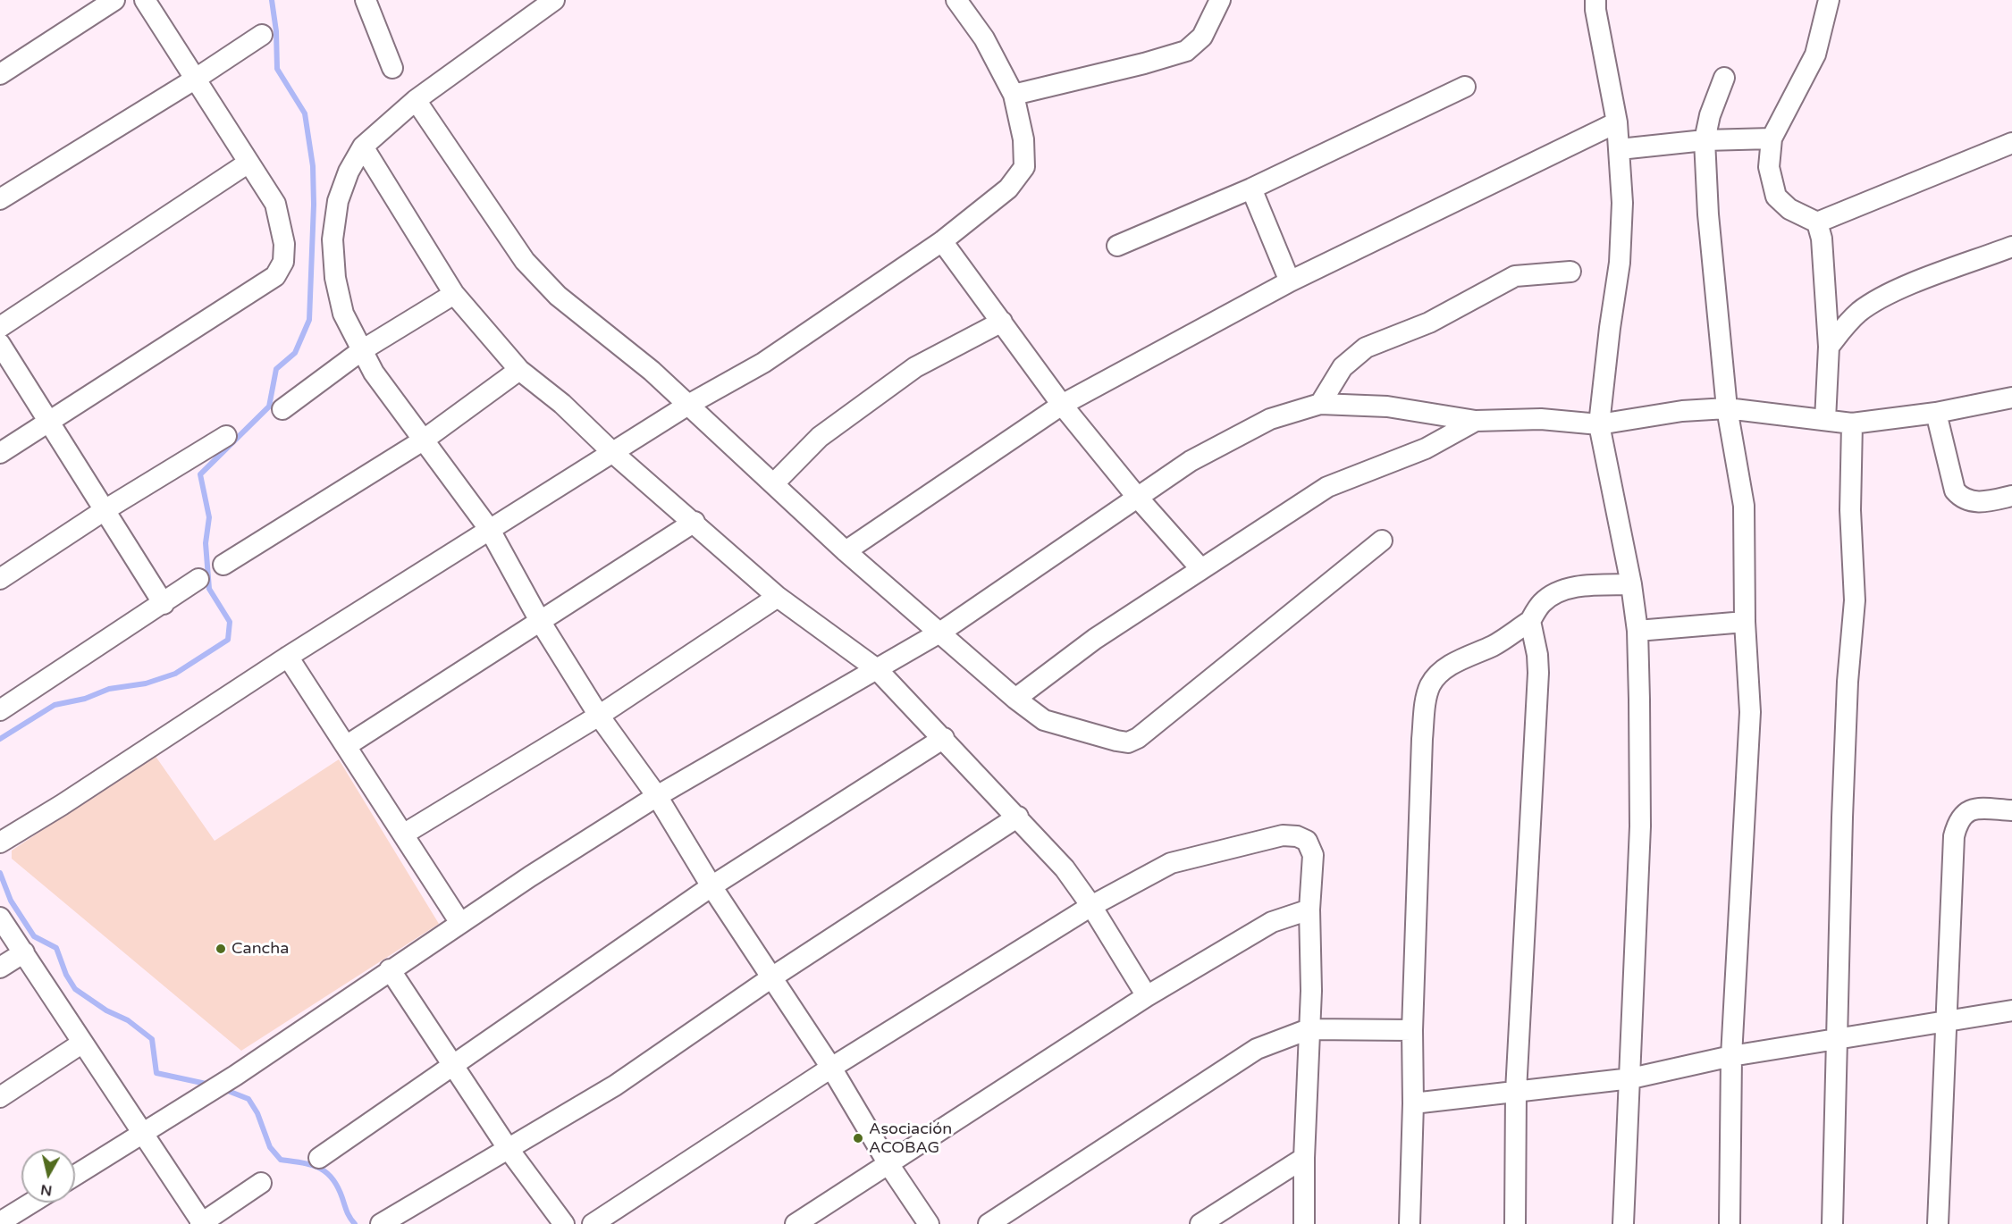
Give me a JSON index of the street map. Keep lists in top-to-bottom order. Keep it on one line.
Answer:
{"places":["Cancha","Asociación ACOBAG"],"north":"bottom"}
